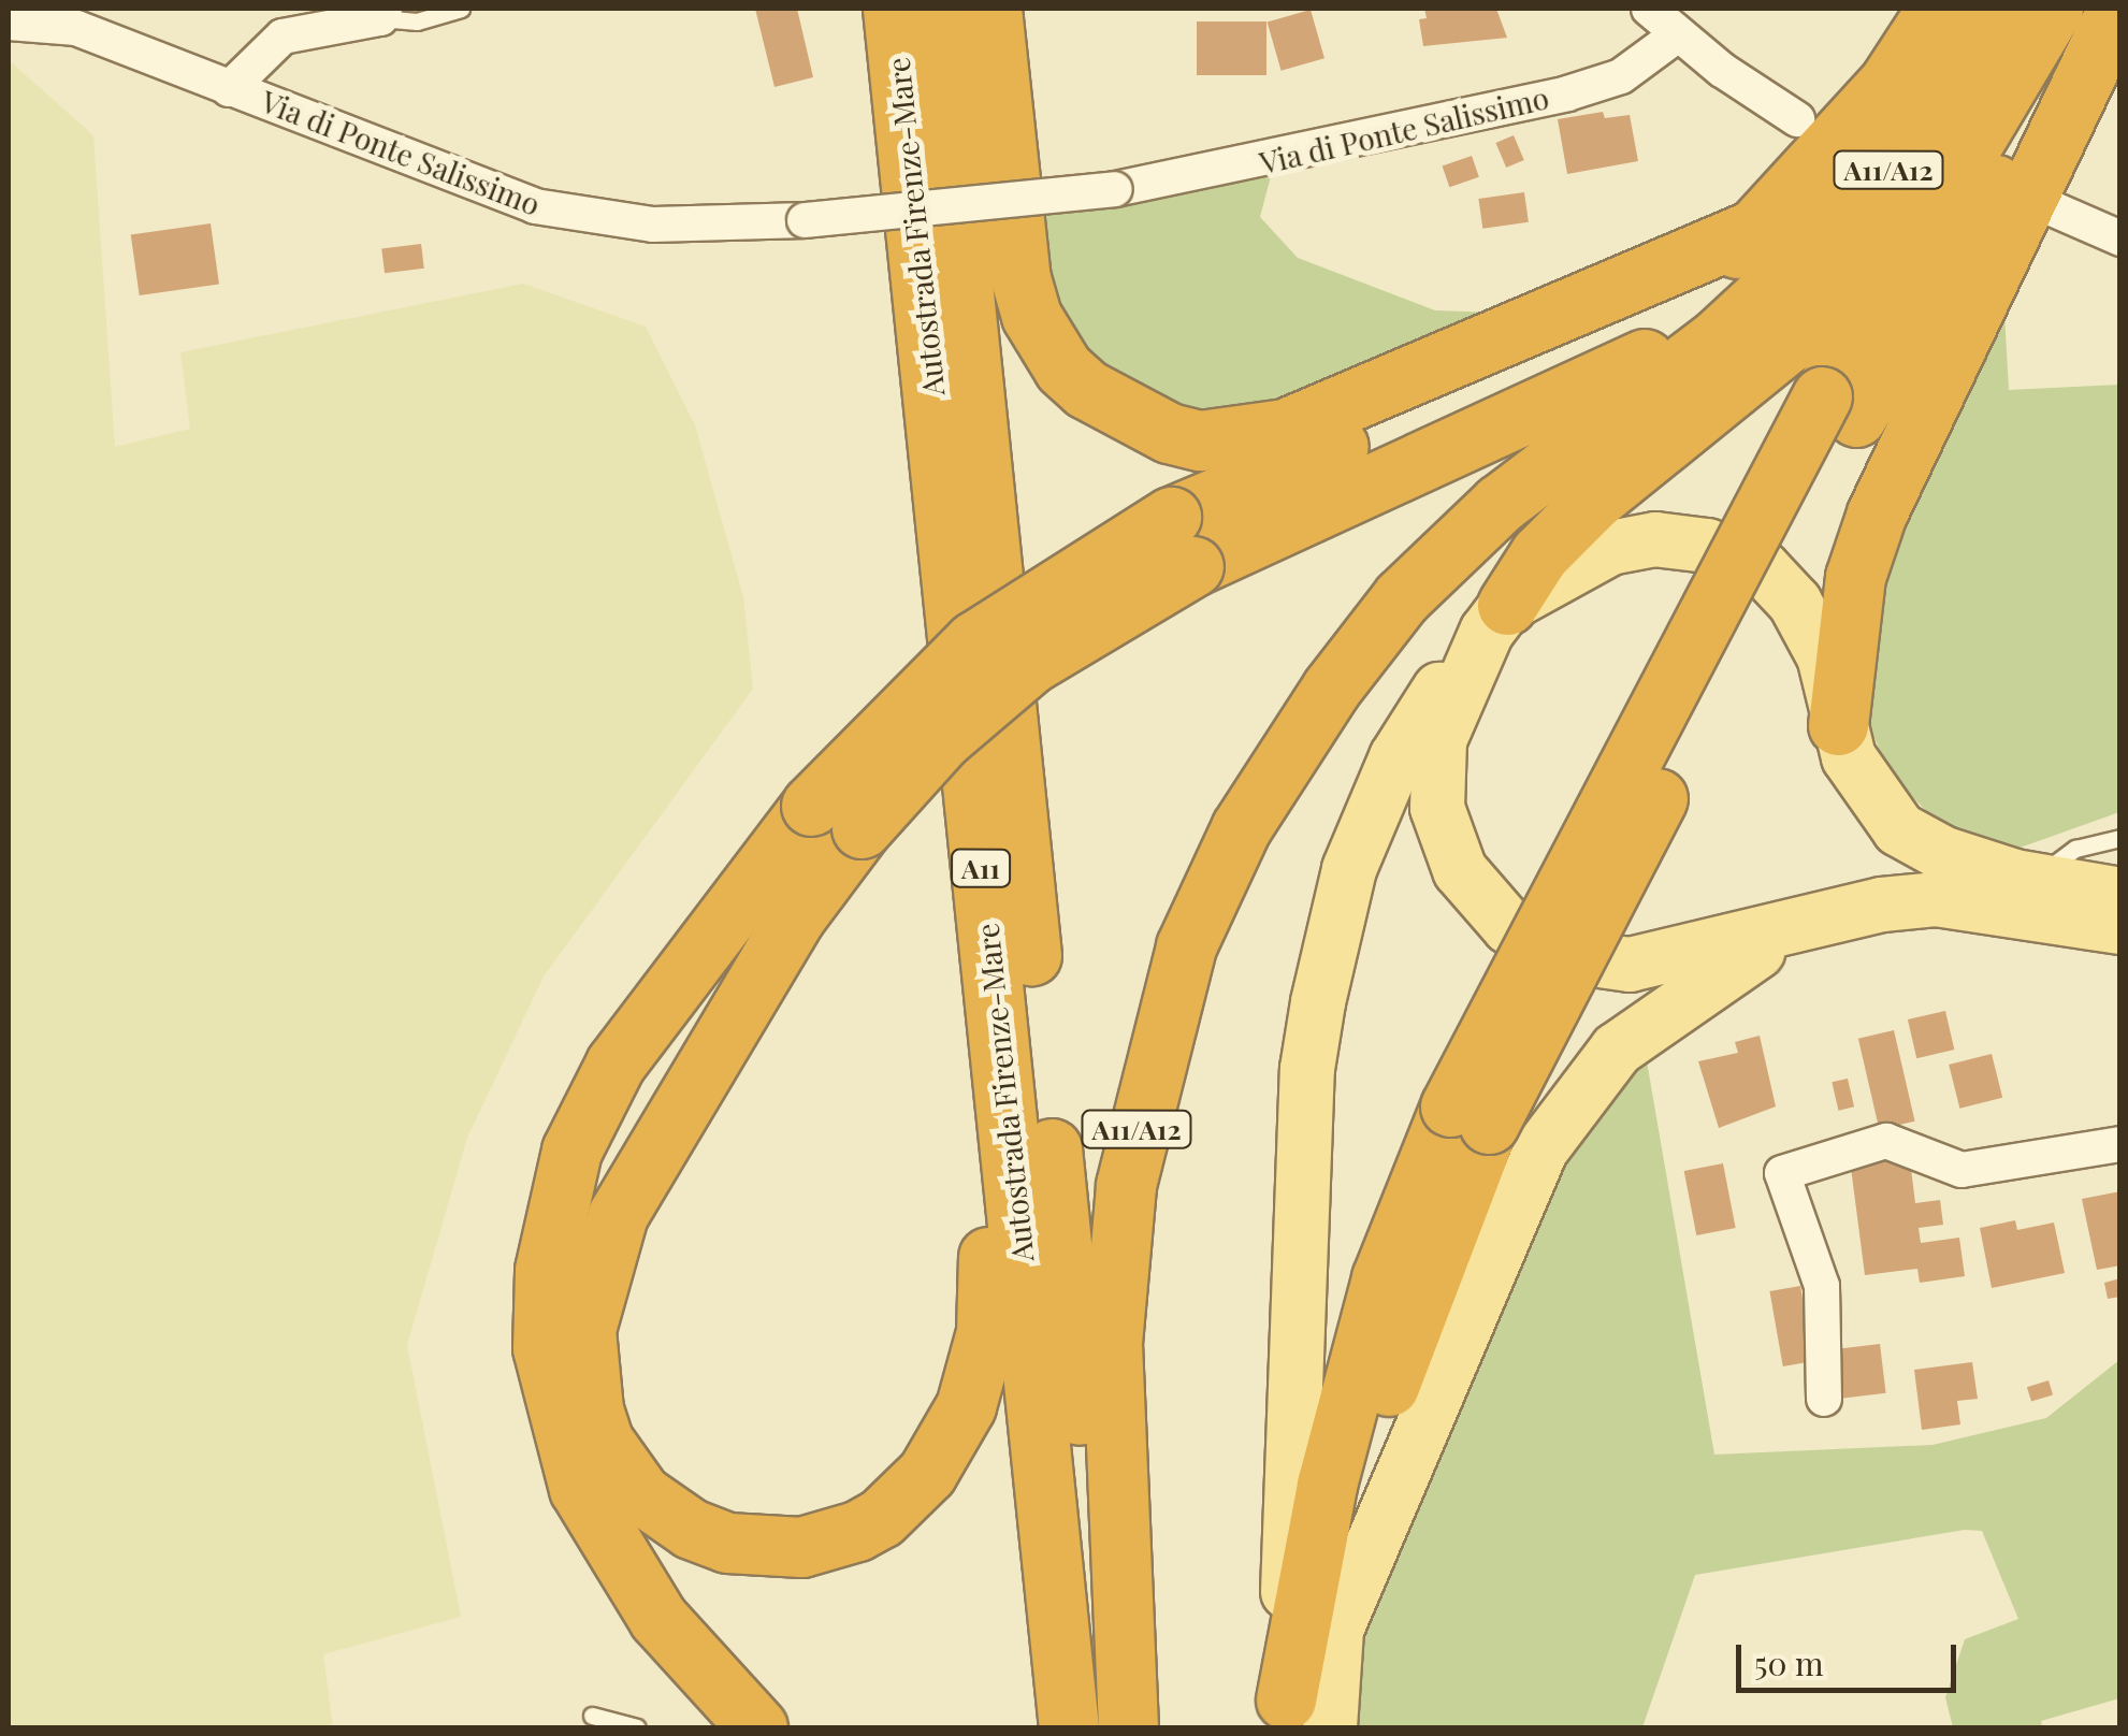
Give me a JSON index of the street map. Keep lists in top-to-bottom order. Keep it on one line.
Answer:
{"streets":{"highway":["A11/A12","Autostrada Firenze-Mare","A11"],"street":["Via di Ponte Salissimo"]},"scale_bar":"50 m"}
